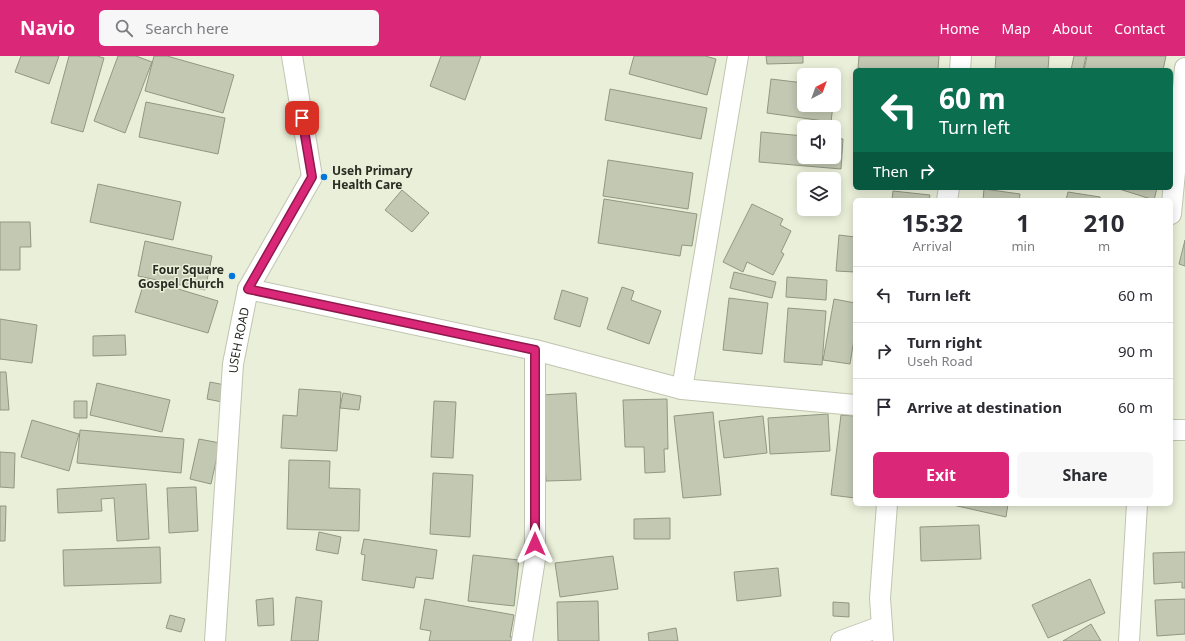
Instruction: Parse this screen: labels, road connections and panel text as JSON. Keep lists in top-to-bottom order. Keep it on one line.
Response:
{"streets":{"street":["USEH ROAD"]},"places":["Useh Primary Health Care","Four Square Gospel Church"],"north":"top right","page":{"header":"Navio","search":"Search here","nav":["Home","Map","About","Contact"],"turn":["60 m","Turn left"],"then":"Then","eta":["15:32","Arrival","1","min","210","m"],"list":[{"name":"Turn left","value":"60 m"},{"name":"Turn right","note":"Useh Road","value":"90 m"},{"name":"Arrive at destination","value":"60 m"}],"buttons":["Exit","Share"]}}
